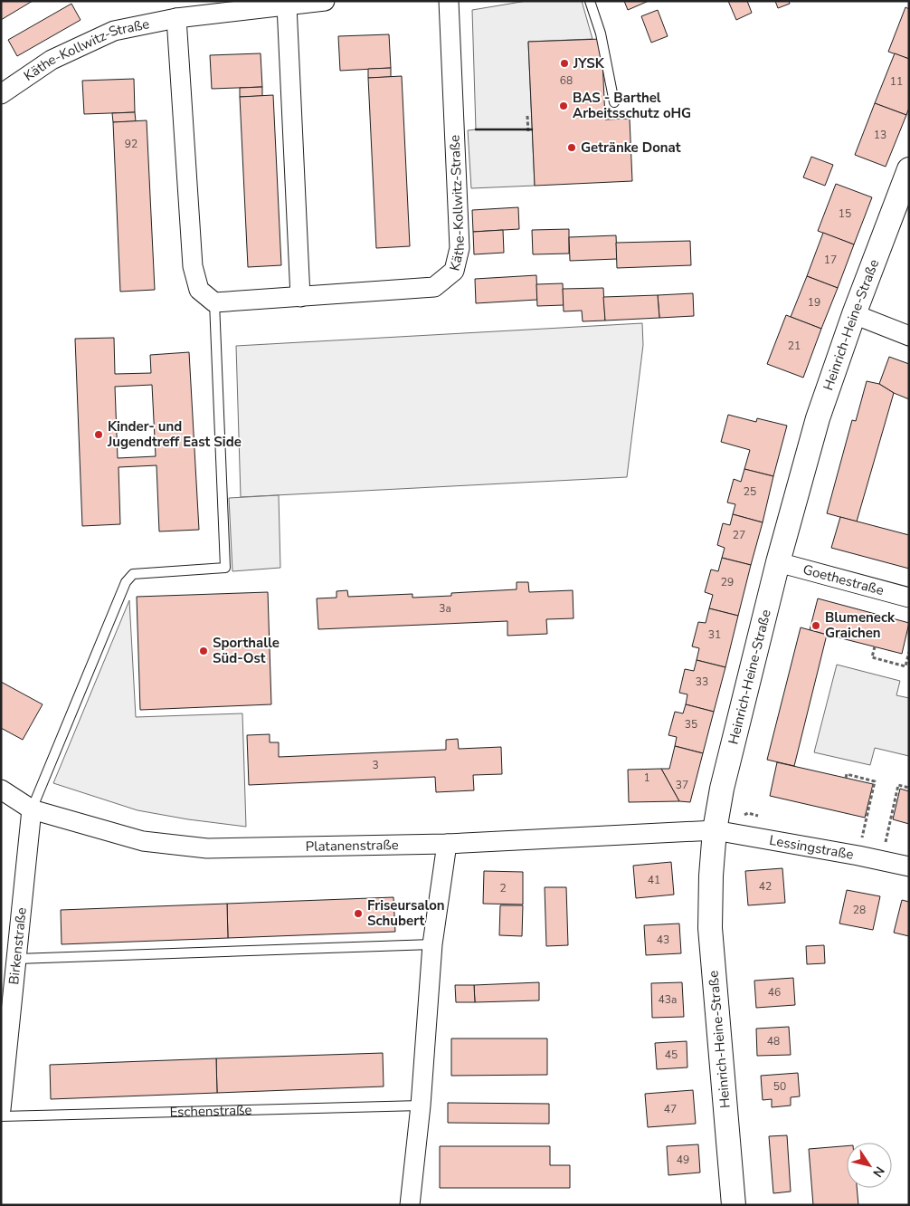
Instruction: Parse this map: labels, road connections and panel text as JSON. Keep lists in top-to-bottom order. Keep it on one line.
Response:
{"streets":{"street":["Käthe-Kollwitz-Straße","Heinrich-Heine-Straße","Goethestraße","Platanenstraße","Lessingstraße","Birkenstraße"],"lane":["Eschenstraße"]},"crossings":[["Heinrich-Heine-Straße","Goethestraße"],["Heinrich-Heine-Straße","Platanenstraße"],["Heinrich-Heine-Straße","Lessingstraße"],["Platanenstraße","Lessingstraße"],["Platanenstraße","Birkenstraße"]],"places":["JYSK","BAS - Barthel Arbeitsschutz oHG","Getränke Donat","Kinder- und Jugendtreff East Side","Blumeneck Graichen","Sporthalle Süd-Ost","Friseursalon Schubert"],"house_numbers":["68","11","13","92","15","17","19","21","25","27","29","3a","31","33","35","3","1","37","41","42","2","28","43","46","43a","48","45","50","47","49"],"north":"bottom right"}
